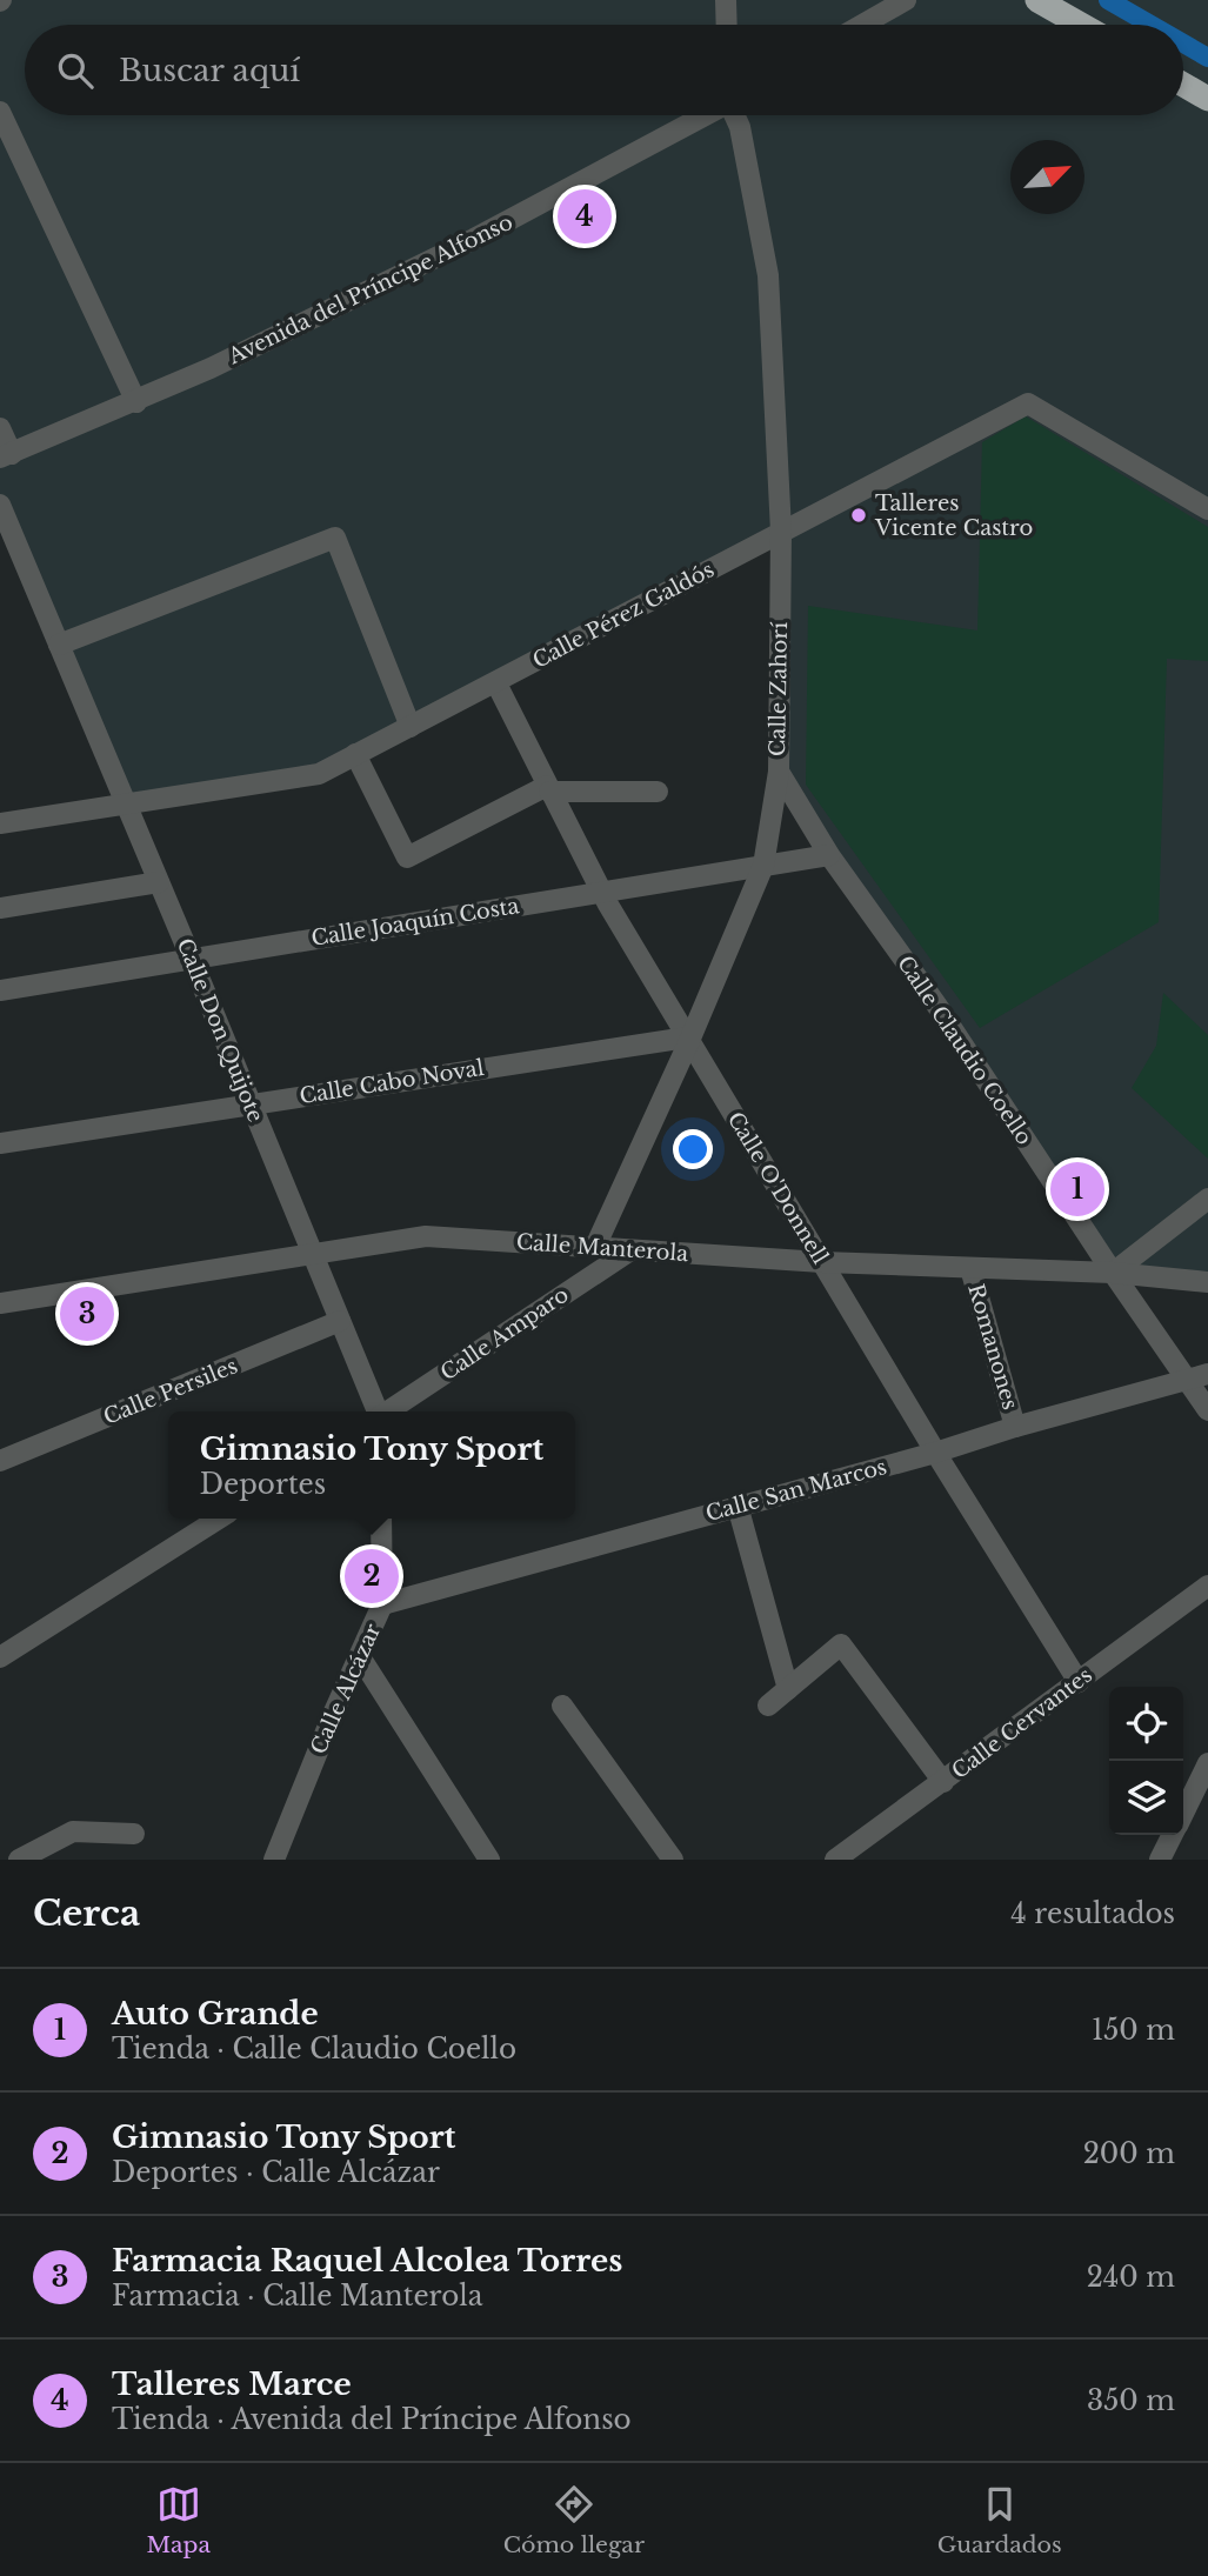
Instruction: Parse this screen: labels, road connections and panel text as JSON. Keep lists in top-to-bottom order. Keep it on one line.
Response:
{"streets":{"street":["Avenida del Príncipe Alfonso","Calle Pérez Galdós","Calle Zahorí","Calle Joaquín Costa","Calle Don Quijote","Calle Claudio Coello","Calle Cabo Noval","Calle O'Donnell","Calle Manterola","Calle Amparo","Romanones","Calle Persiles","Calle San Marcos","Calle Alcázar","Calle Cervantes"]},"crossings":[["Calle Pérez Galdós","Calle Zahorí"],["Calle Pérez Galdós","Calle Don Quijote"],["Calle Pérez Galdós","Calle O'Donnell"],["Calle Zahorí","Calle Joaquín Costa"],["Calle Zahorí","Calle Claudio Coello"],["Calle Zahorí","Calle Cabo Noval"],["Calle Zahorí","Calle O'Donnell"],["Calle Zahorí","Calle Manterola"],["Calle Joaquín Costa","Calle Don Quijote"],["Calle Joaquín Costa","Calle Claudio Coello"],["Calle Joaquín Costa","Calle O'Donnell"],["Calle Don Quijote","Calle Cabo Noval"],["Calle Don Quijote","Calle Manterola"],["Calle Don Quijote","Calle Persiles"],["Calle Claudio Coello","Calle Manterola"],["Calle Claudio Coello","Calle San Marcos"],["Calle Cabo Noval","Calle O'Donnell"],["Calle O'Donnell","Calle Manterola"],["Calle O'Donnell","Calle San Marcos"],["Calle O'Donnell","Calle Cervantes"],["Calle Manterola","Calle Amparo"],["Calle Manterola","Romanones"],["Romanones","Calle San Marcos"],["Calle San Marcos","Calle Alcázar"]],"places":["Talleres Vicente Castro"],"north":"top right","page":{"search":"Buscar aquí","pins":["4","1","3","2"],"popup":["Gimnasio Tony Sport","Deportes"],"heading":["Cerca","4 resultados"],"list":[{"mark":"1","name":"Auto Grande","note":"Tienda · Calle Claudio Coello","value":"150 m"},{"mark":"2","name":"Gimnasio Tony Sport","note":"Deportes · Calle Alcázar","value":"200 m"},{"mark":"3","name":"Farmacia Raquel Alcolea Torres","note":"Farmacia · Calle Manterola","value":"240 m"},{"mark":"4","name":"Talleres Marce","note":"Tienda · Avenida del Príncipe Alfonso","value":"350 m"}],"nav":["Mapa","Cómo llegar","Guardados"]}}
